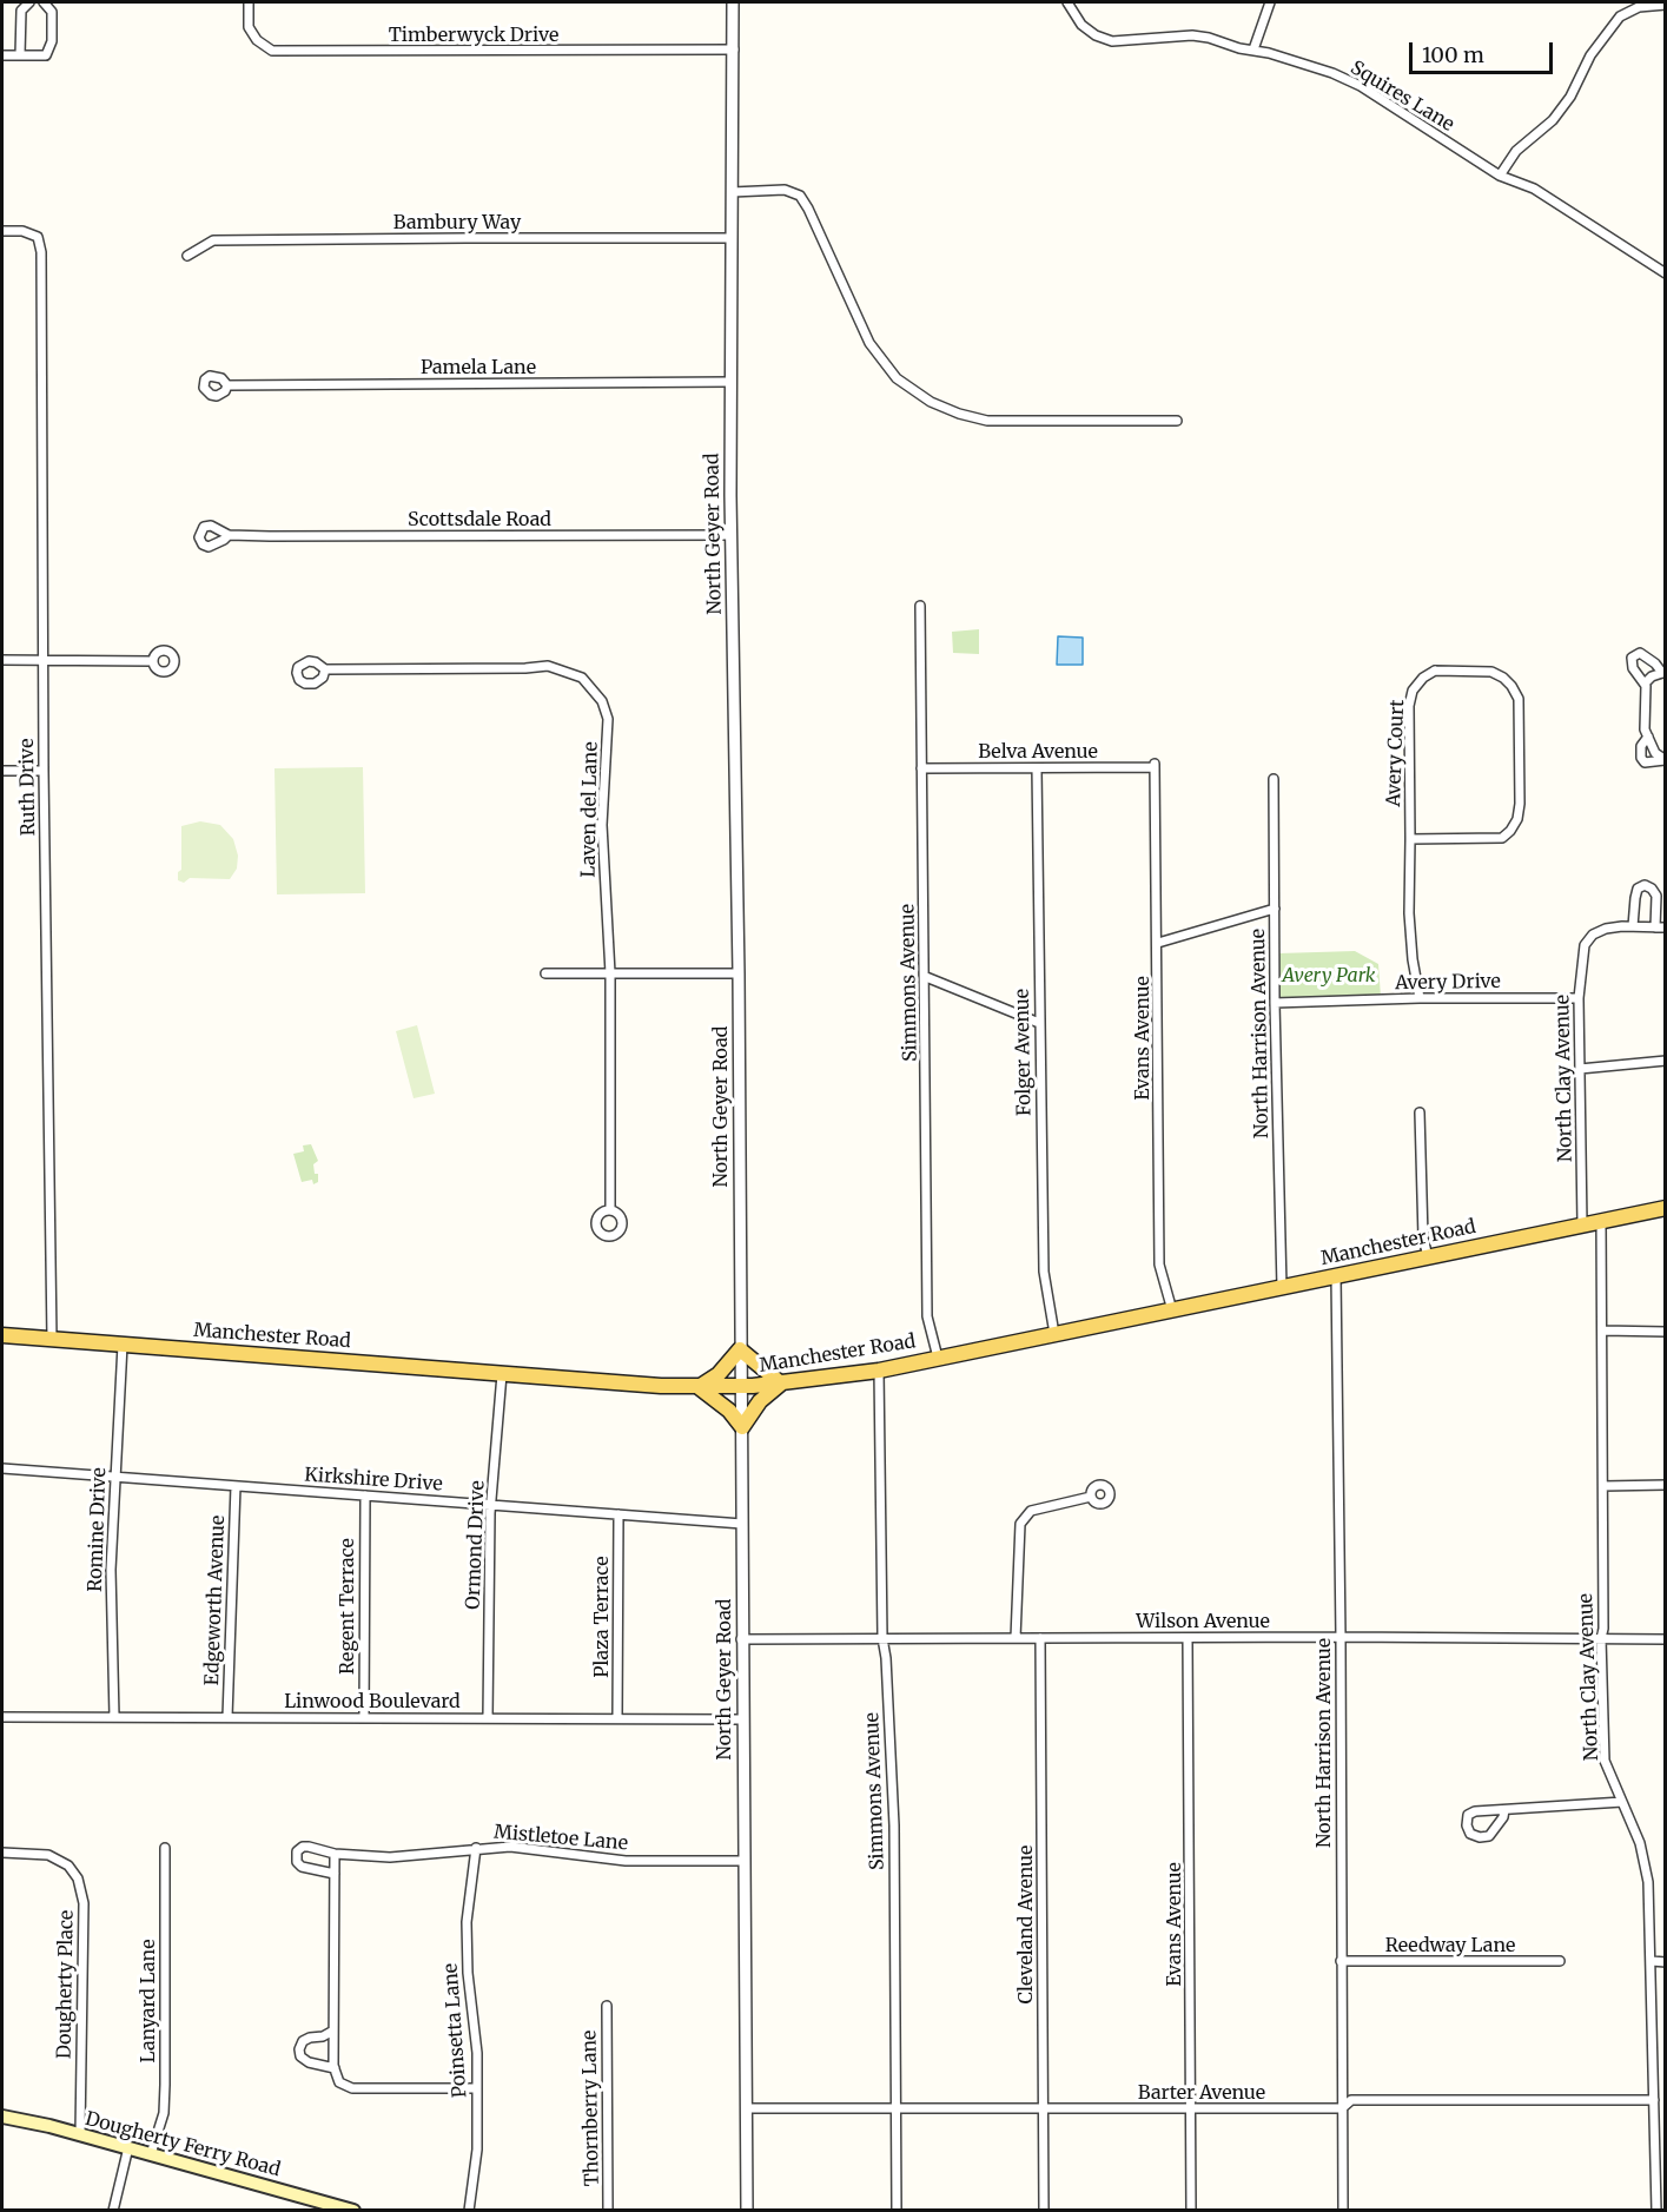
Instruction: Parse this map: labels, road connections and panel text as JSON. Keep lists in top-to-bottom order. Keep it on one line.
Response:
{"streets":{"main road":["Manchester Road","Dougherty Ferry Road"],"street":["Timberwyck Drive","Squires Lane","Bambury Way","Pamela Lane","Scottsdale Road","North Geyer Road","Belva Avenue","Avery Court","Ruth Drive","Laven del Lane","Simmons Avenue","Avery Drive","North Harrison Avenue","Evans Avenue","Folger Avenue","North Clay Avenue","Kirkshire Drive","Romine Drive","Ormond Drive","Edgeworth Avenue","Regent Terrace","Plaza Terrace","Wilson Avenue","Linwood Boulevard","Mistletoe Lane","Cleveland Avenue","Reedway Lane","Dougherty Place","Lanyard Lane","Poinsetta Lane","Barter Avenue","Thornberry Lane"]},"crossings":[["Timberwyck Drive","North Geyer Road"],["Bambury Way","North Geyer Road"],["Pamela Lane","North Geyer Road"],["Scottsdale Road","North Geyer Road"],["North Geyer Road","Manchester Road"],["North Geyer Road","Kirkshire Drive"],["North Geyer Road","Wilson Avenue"],["North Geyer Road","Linwood Boulevard"],["North Geyer Road","Mistletoe Lane"],["North Geyer Road","Barter Avenue"],["Belva Avenue","Simmons Avenue"],["Belva Avenue","Evans Avenue"],["Belva Avenue","Folger Avenue"],["Avery Court","Avery Drive"],["Ruth Drive","Manchester Road"],["Simmons Avenue","Manchester Road"],["Simmons Avenue","Wilson Avenue"],["Simmons Avenue","Barter Avenue"],["Avery Drive","North Harrison Avenue"],["Avery Drive","North Clay Avenue"],["North Harrison Avenue","Manchester Road"],["North Harrison Avenue","Wilson Avenue"],["North Harrison Avenue","Reedway Lane"],["North Harrison Avenue","Barter Avenue"],["Evans Avenue","Manchester Road"],["Evans Avenue","Wilson Avenue"],["Evans Avenue","Barter Avenue"],["Folger Avenue","Manchester Road"],["North Clay Avenue","Manchester Road"],["North Clay Avenue","Wilson Avenue"],["North Clay Avenue","Barter Avenue"],["Manchester Road","Romine Drive"],["Manchester Road","Ormond Drive"],["Kirkshire Drive","Romine Drive"],["Kirkshire Drive","Ormond Drive"],["Kirkshire Drive","Edgeworth Avenue"],["Kirkshire Drive","Regent Terrace"],["Kirkshire Drive","Plaza Terrace"],["Romine Drive","Linwood Boulevard"],["Ormond Drive","Linwood Boulevard"],["Edgeworth Avenue","Linwood Boulevard"],["Regent Terrace","Linwood Boulevard"],["Plaza Terrace","Linwood Boulevard"],["Wilson Avenue","Cleveland Avenue"],["Mistletoe Lane","Poinsetta Lane"],["Cleveland Avenue","Barter Avenue"],["Dougherty Place","Dougherty Ferry Road"],["Lanyard Lane","Dougherty Ferry Road"]],"parks":["Avery Park"],"scale_bar":"100 m"}
